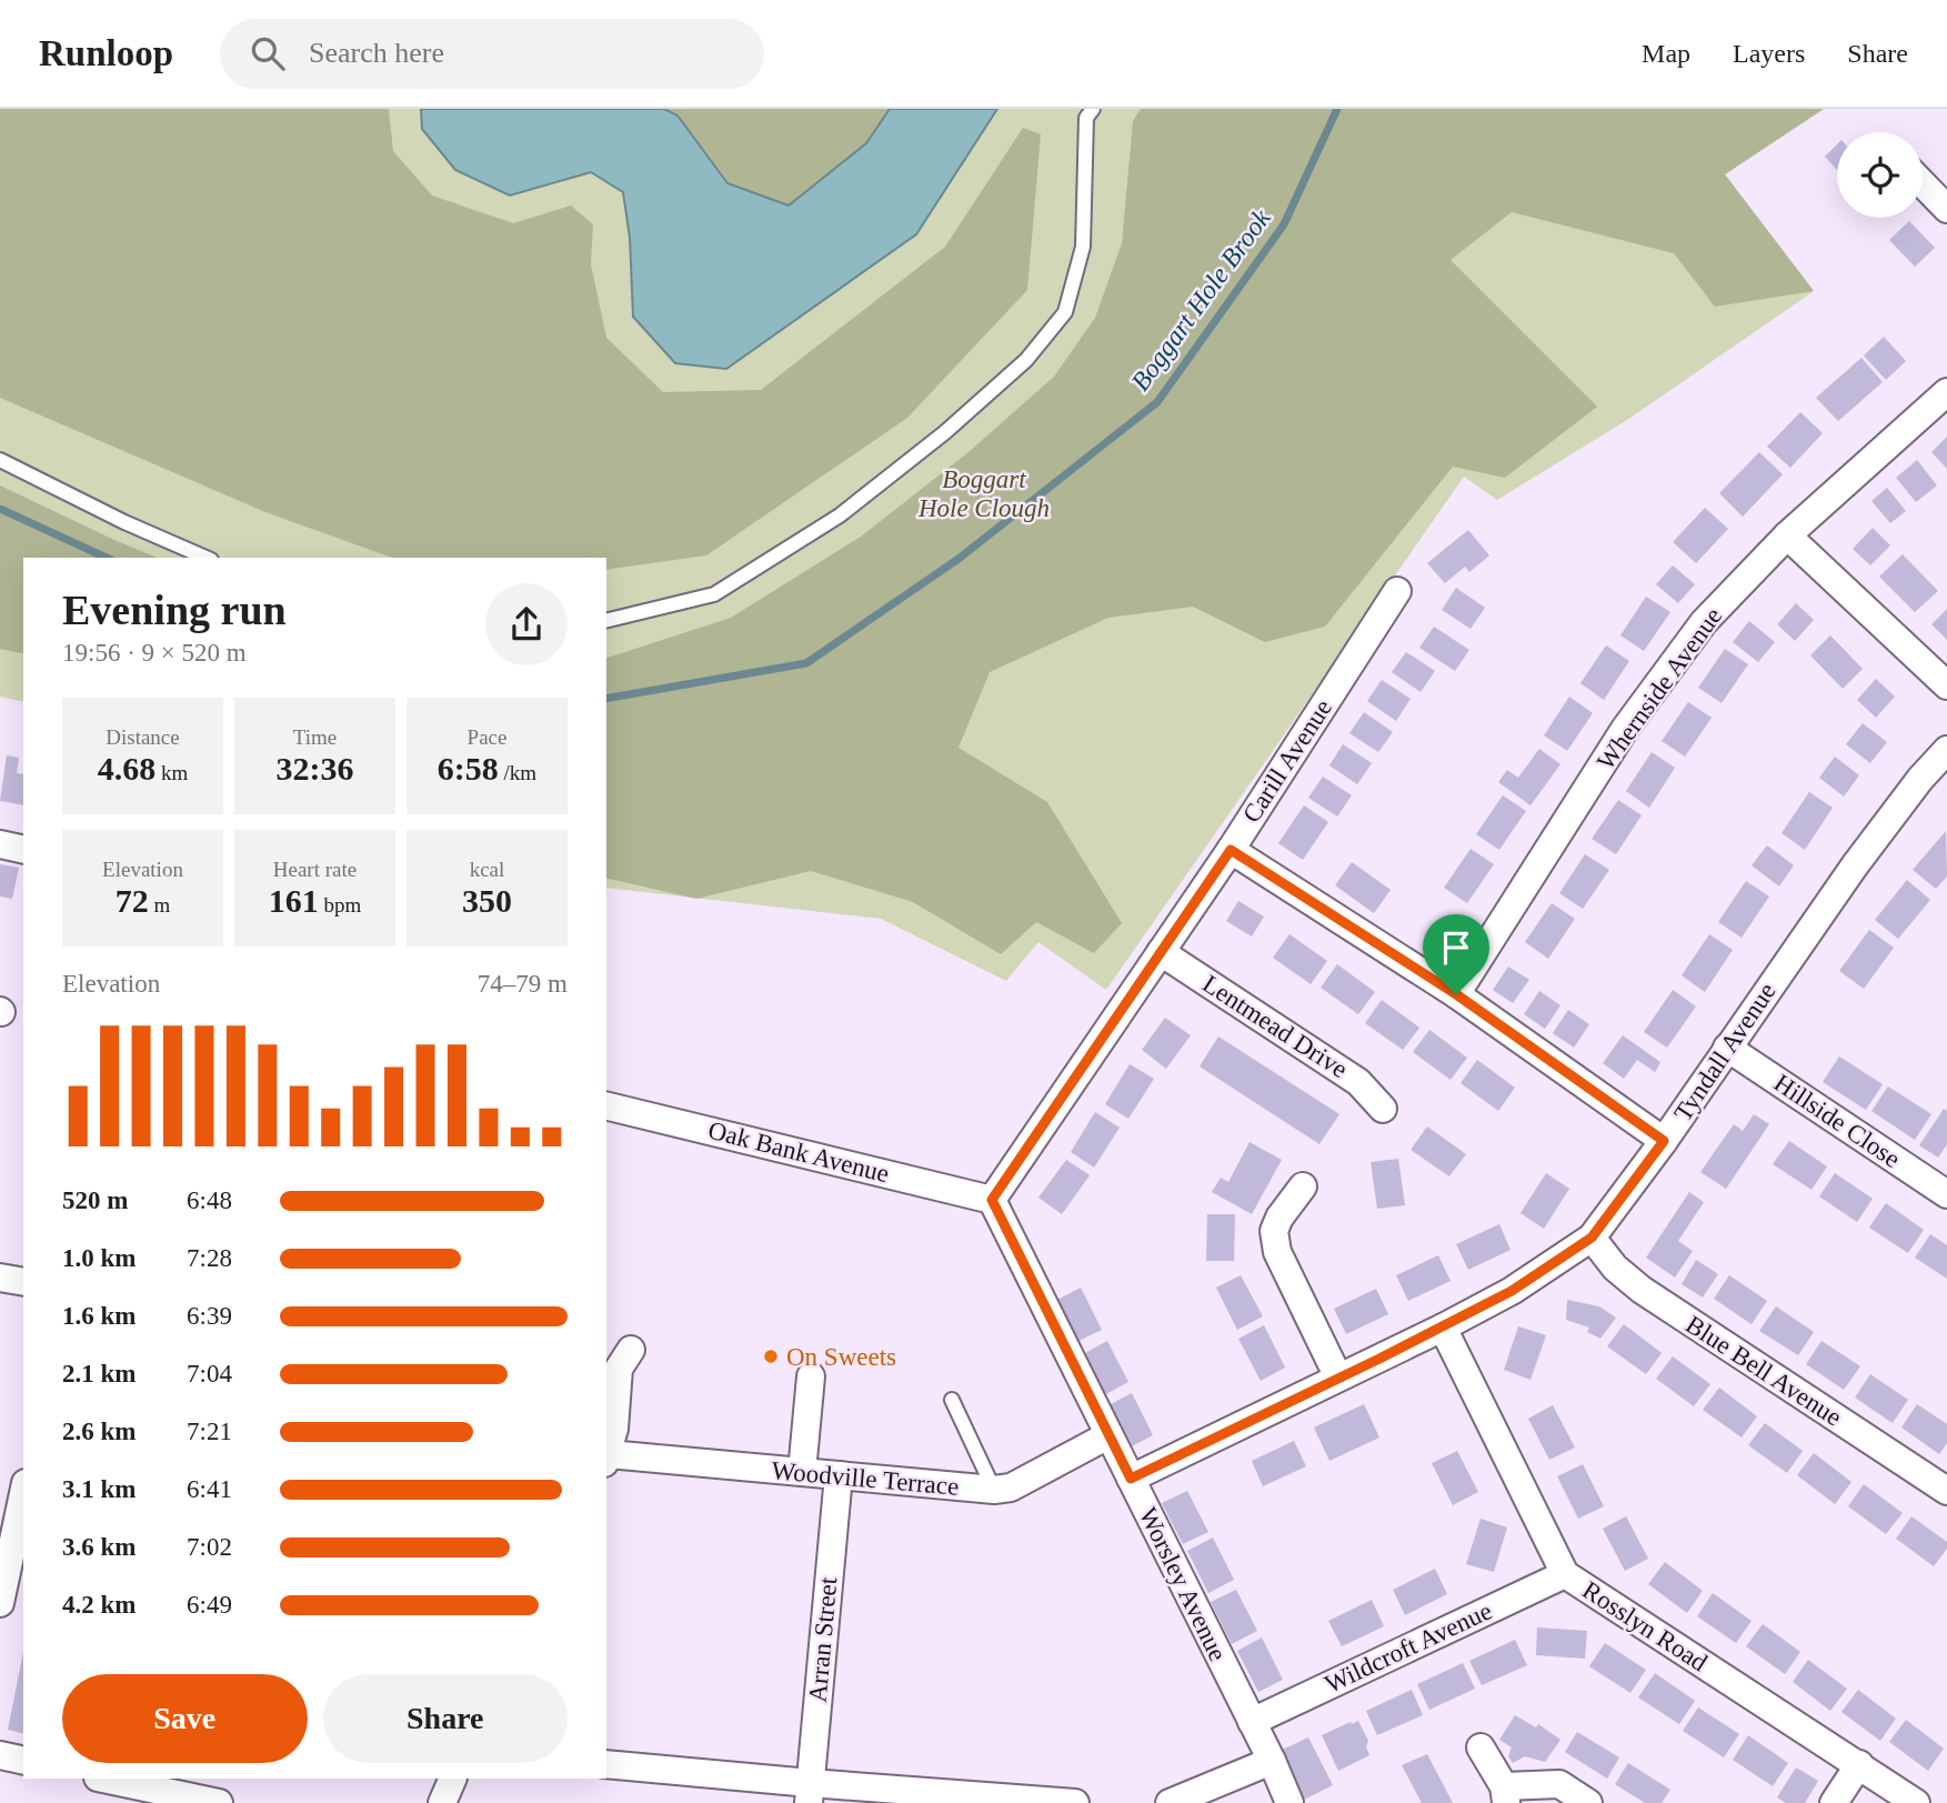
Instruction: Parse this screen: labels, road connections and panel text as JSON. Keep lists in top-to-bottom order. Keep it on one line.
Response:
{"streets":{"street":["Whernside Avenue","Carill Avenue","Lentmead Drive","Tyndall Avenue","Hillside Close","Oak Bank Avenue","Blue Bell Avenue","Woodville Terrace","Worsley Avenue","Rosslyn Road","Arran Street","Wildcroft Avenue"]},"crossings":[["Carill Avenue","Lentmead Drive"],["Carill Avenue","Oak Bank Avenue"],["Carill Avenue","Worsley Avenue"],["Tyndall Avenue","Hillside Close"],["Tyndall Avenue","Blue Bell Avenue"],["Tyndall Avenue","Worsley Avenue"],["Tyndall Avenue","Rosslyn Road"],["Oak Bank Avenue","Worsley Avenue"],["Woodville Terrace","Worsley Avenue"],["Woodville Terrace","Arran Street"],["Worsley Avenue","Wildcroft Avenue"],["Rosslyn Road","Wildcroft Avenue"]],"water":["Boggart Hole Brook"],"parks":["Boggart Hole Clough"],"places":["On Sweets"],"page":{"header":"Runloop","search":"Search here","nav":["Map","Layers","Share"],"heading":["Evening run","19:56 · 9 × 520 m"],"stats":[["Distance","4.68 km"],["Time","32:36"],["Pace","6:58 /km"],["Elevation","72 m"],["Heart rate","161 bpm"],["kcal","350"]],"chart":["Elevation","74–79 m"],"list":[{"name":"520 m","note":"6:48"},{"name":"1.0 km","note":"7:28"},{"name":"1.6 km","note":"6:39"},{"name":"2.1 km","note":"7:04"},{"name":"2.6 km","note":"7:21"},{"name":"3.1 km","note":"6:41"},{"name":"3.6 km","note":"7:02"},{"name":"4.2 km","note":"6:49"}],"buttons":["Save","Share"]}}
